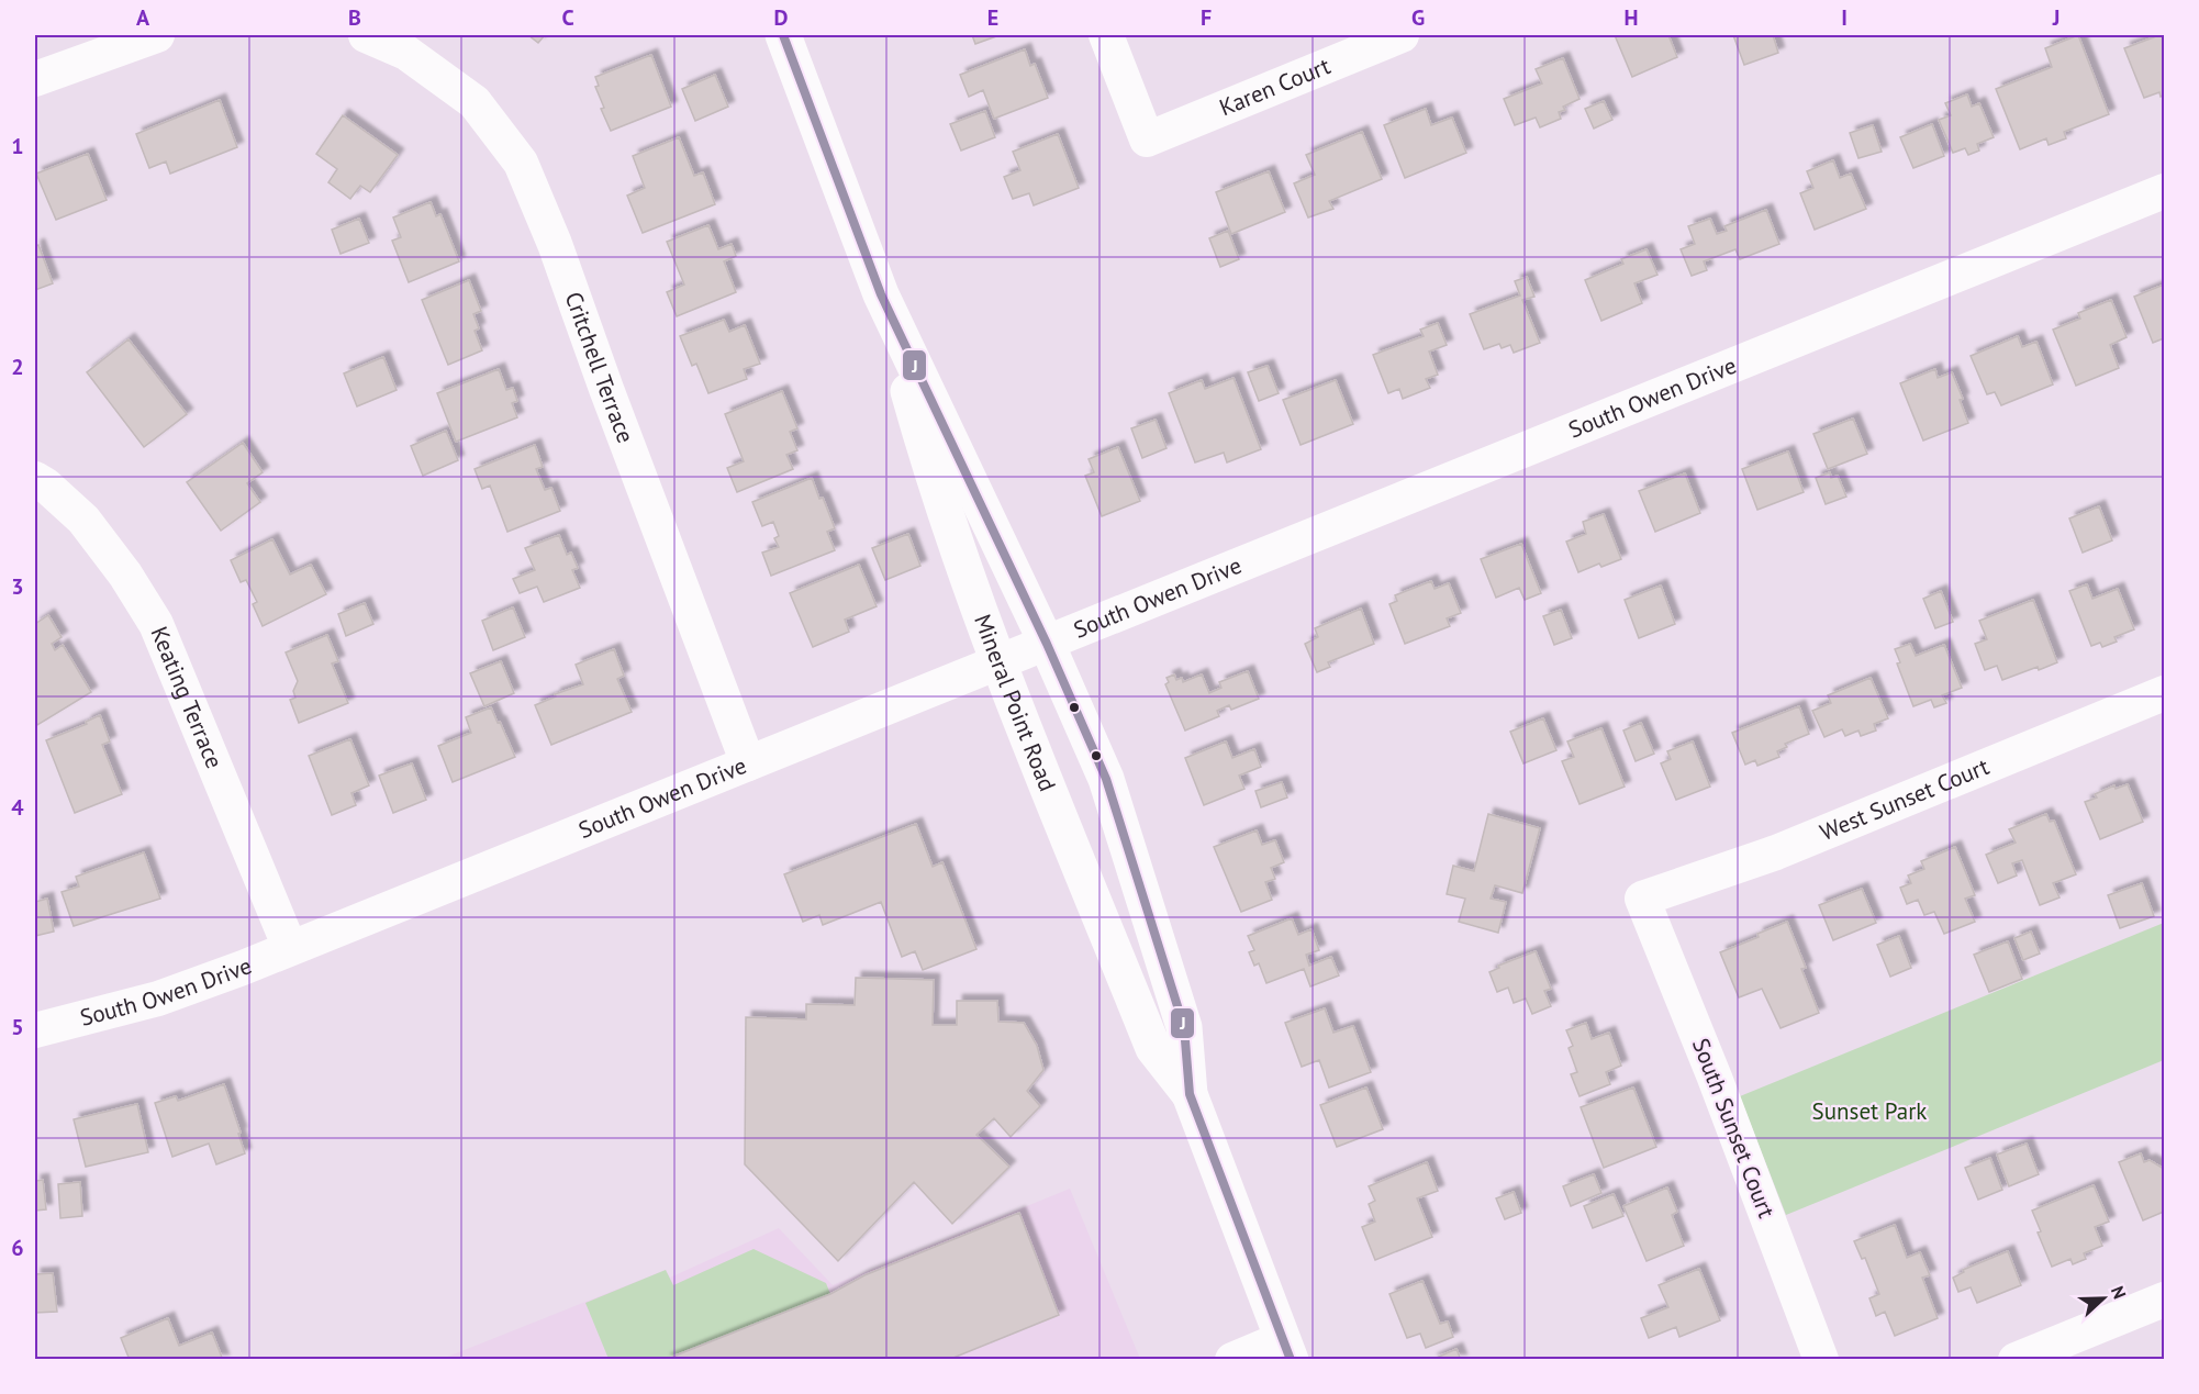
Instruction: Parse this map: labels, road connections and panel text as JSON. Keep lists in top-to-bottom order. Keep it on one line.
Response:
{"streets":{"main road":["Mineral Point Road"],"street":["Karen Court","Critchell Terrace","South Owen Drive","Keating Terrace","West Sunset Court","South Sunset Court"]},"crossings":[["Critchell Terrace","South Owen Drive"],["South Owen Drive","Keating Terrace"],["South Owen Drive","Mineral Point Road"],["West Sunset Court","South Sunset Court"]],"parks":["Sunset Park"],"lines":["transit line J"],"north":"right","grid":{"columns":["A","B","C","D","E","F","G","H","I","J"],"rows":["1","2","3","4","5","6"]}}
